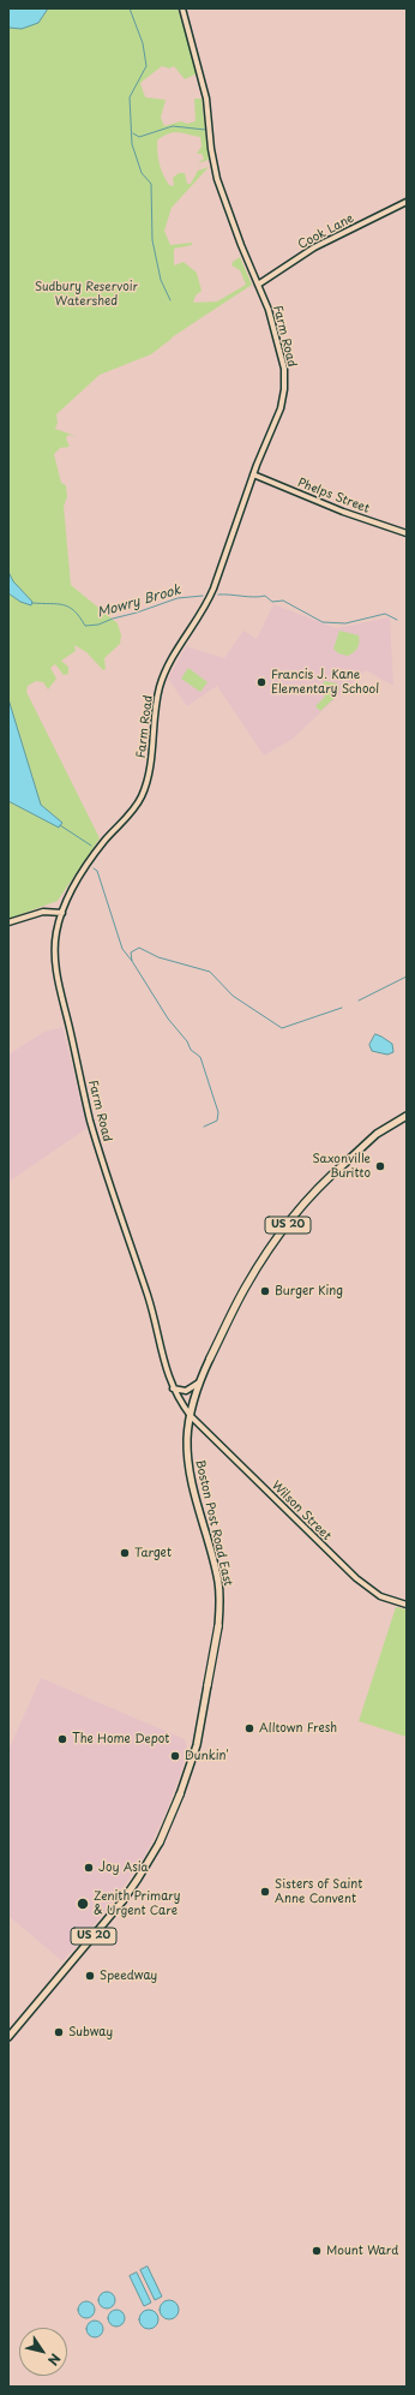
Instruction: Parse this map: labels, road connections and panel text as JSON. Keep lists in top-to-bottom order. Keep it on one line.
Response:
{"streets":{"highway":["US 20","Boston Post Road East"],"street":["Cook Lane","Farm Road","Phelps Street","Wilson Street"]},"crossings":[["Cook Lane","Farm Road"],["Farm Road","Phelps Street"],["Farm Road","Wilson Street"],["Farm Road","Boston Post Road East"],["Wilson Street","Boston Post Road East"]],"water":["Mowry Brook"],"parks":["Sudbury Reservoir Watershed"],"places":["Francis J. Kane Elementary School","Saxonville Buritto","Burger King","Target","Alltown Fresh","The Home Depot","Dunkin'","Joy Asia","Sisters of Saint Anne Convent","Zenith Primary & Urgent Care","Speedway","Subway","Mount Ward"],"north":"bottom right"}
